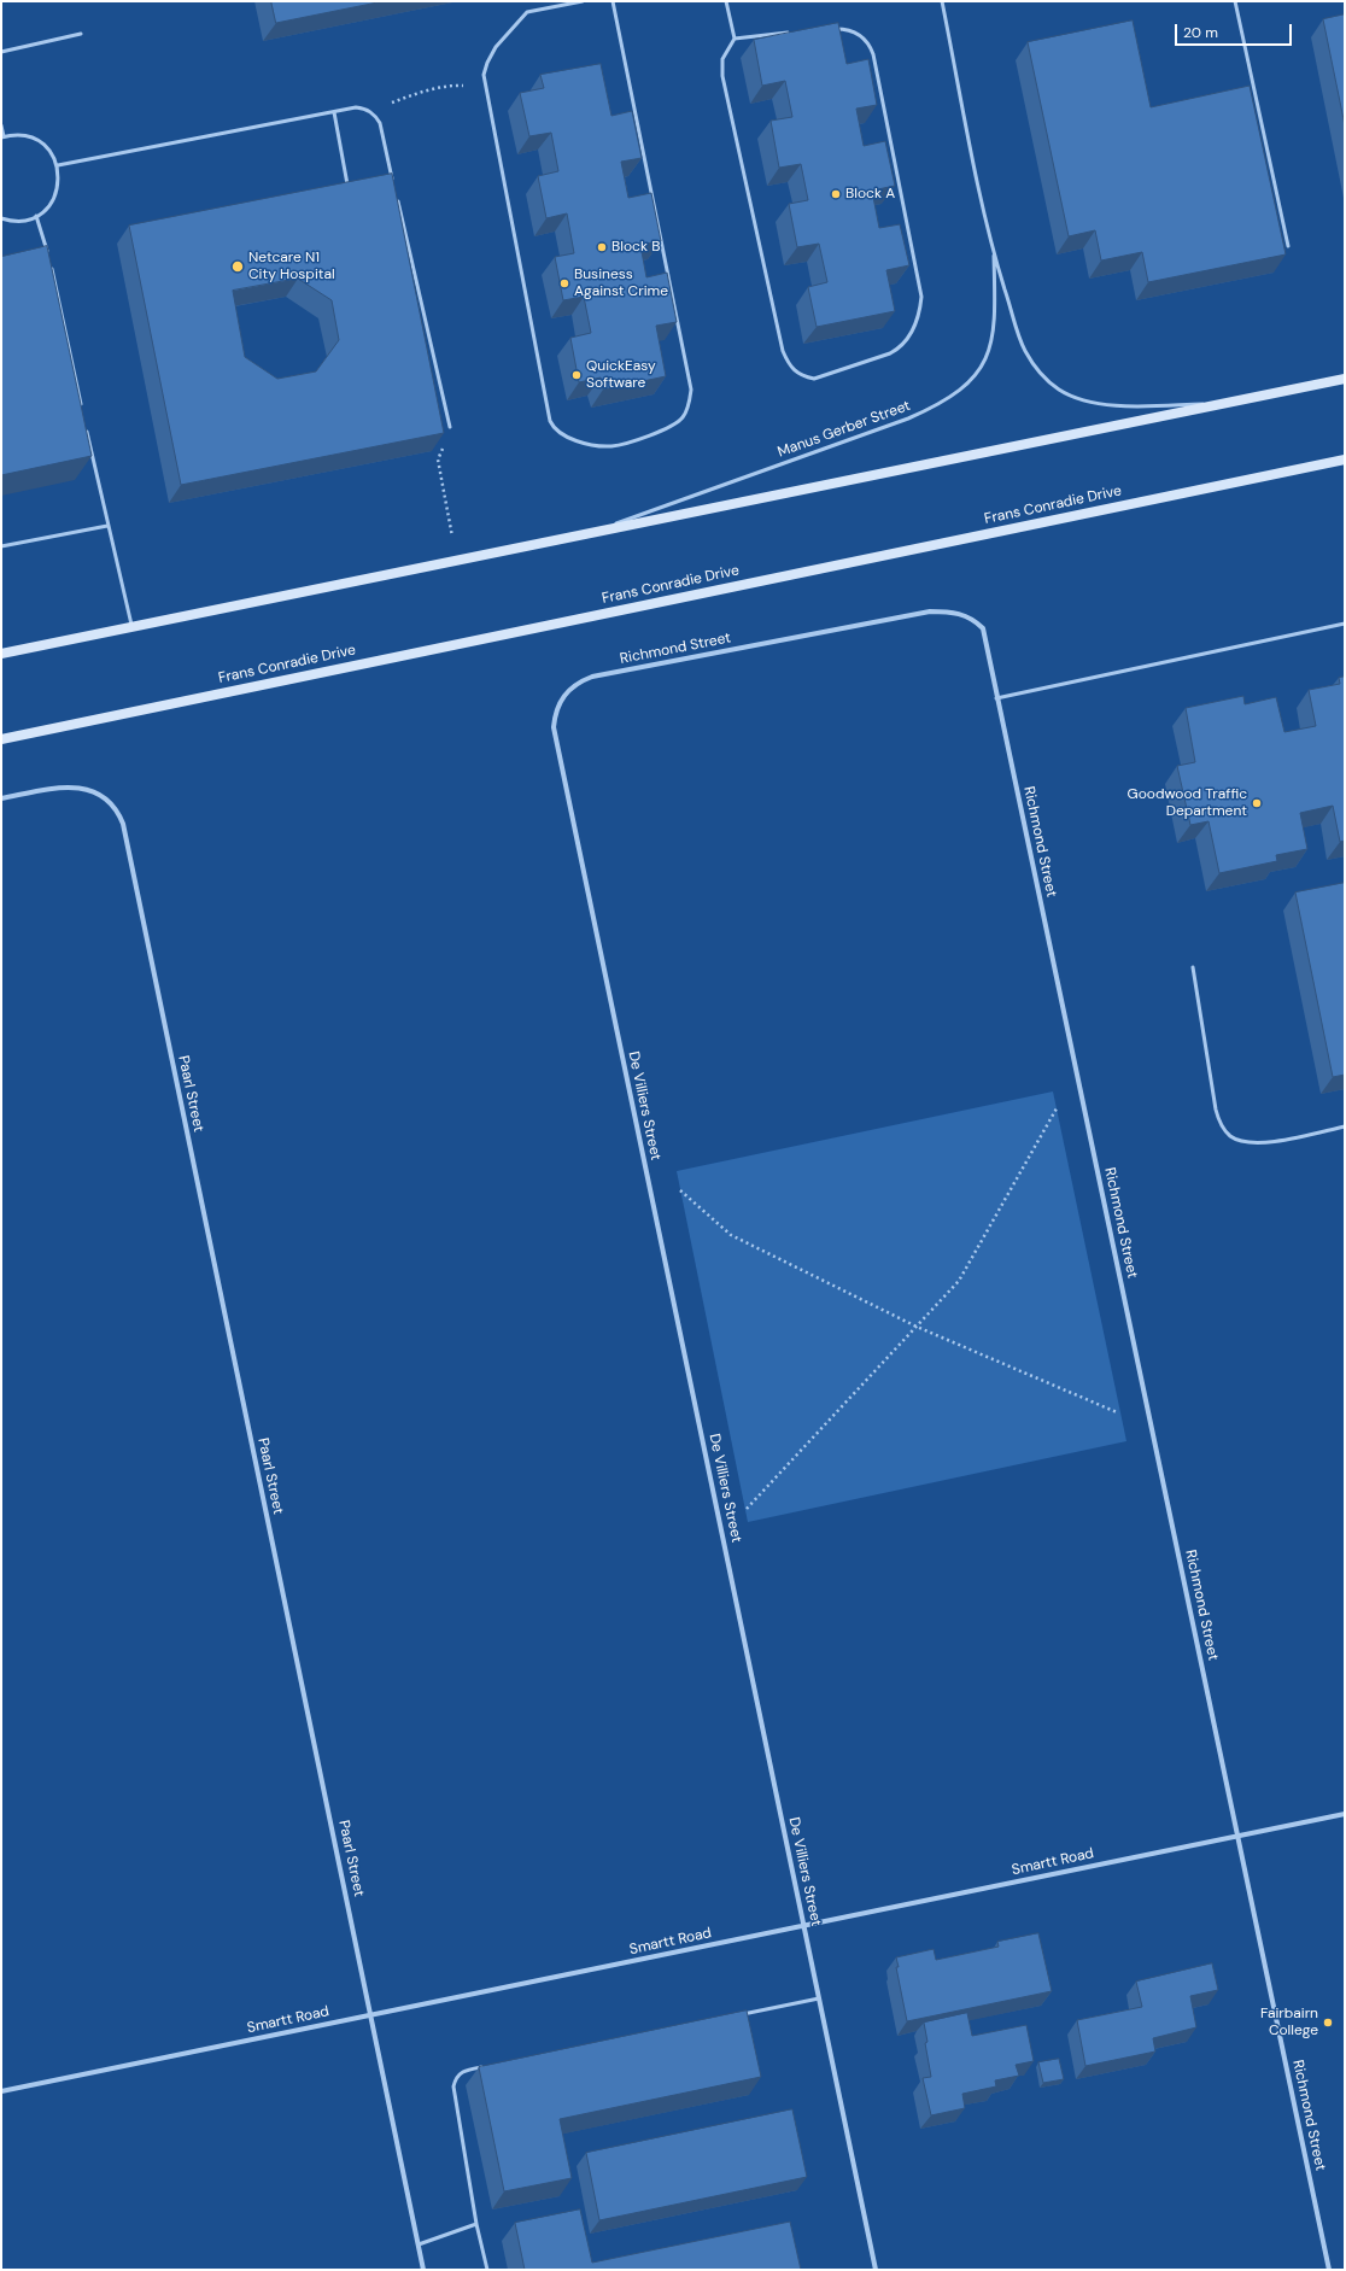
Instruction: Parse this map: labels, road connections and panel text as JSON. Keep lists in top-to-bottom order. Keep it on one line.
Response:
{"streets":{"main road":["Frans Conradie Drive"],"street":["Richmond Street","Paarl Street","De Villiers Street","Smartt Road"],"lane":["Manus Gerber Street"]},"crossings":[["Richmond Street","De Villiers Street"],["Richmond Street","Smartt Road"],["Paarl Street","Smartt Road"],["De Villiers Street","Smartt Road"]],"places":["Block A","Block B","Netcare N1 City Hospital","Business Against Crime","QuickEasy Software","Goodwood Traffic Department","Fairbairn College"],"scale_bar":"20 m"}
